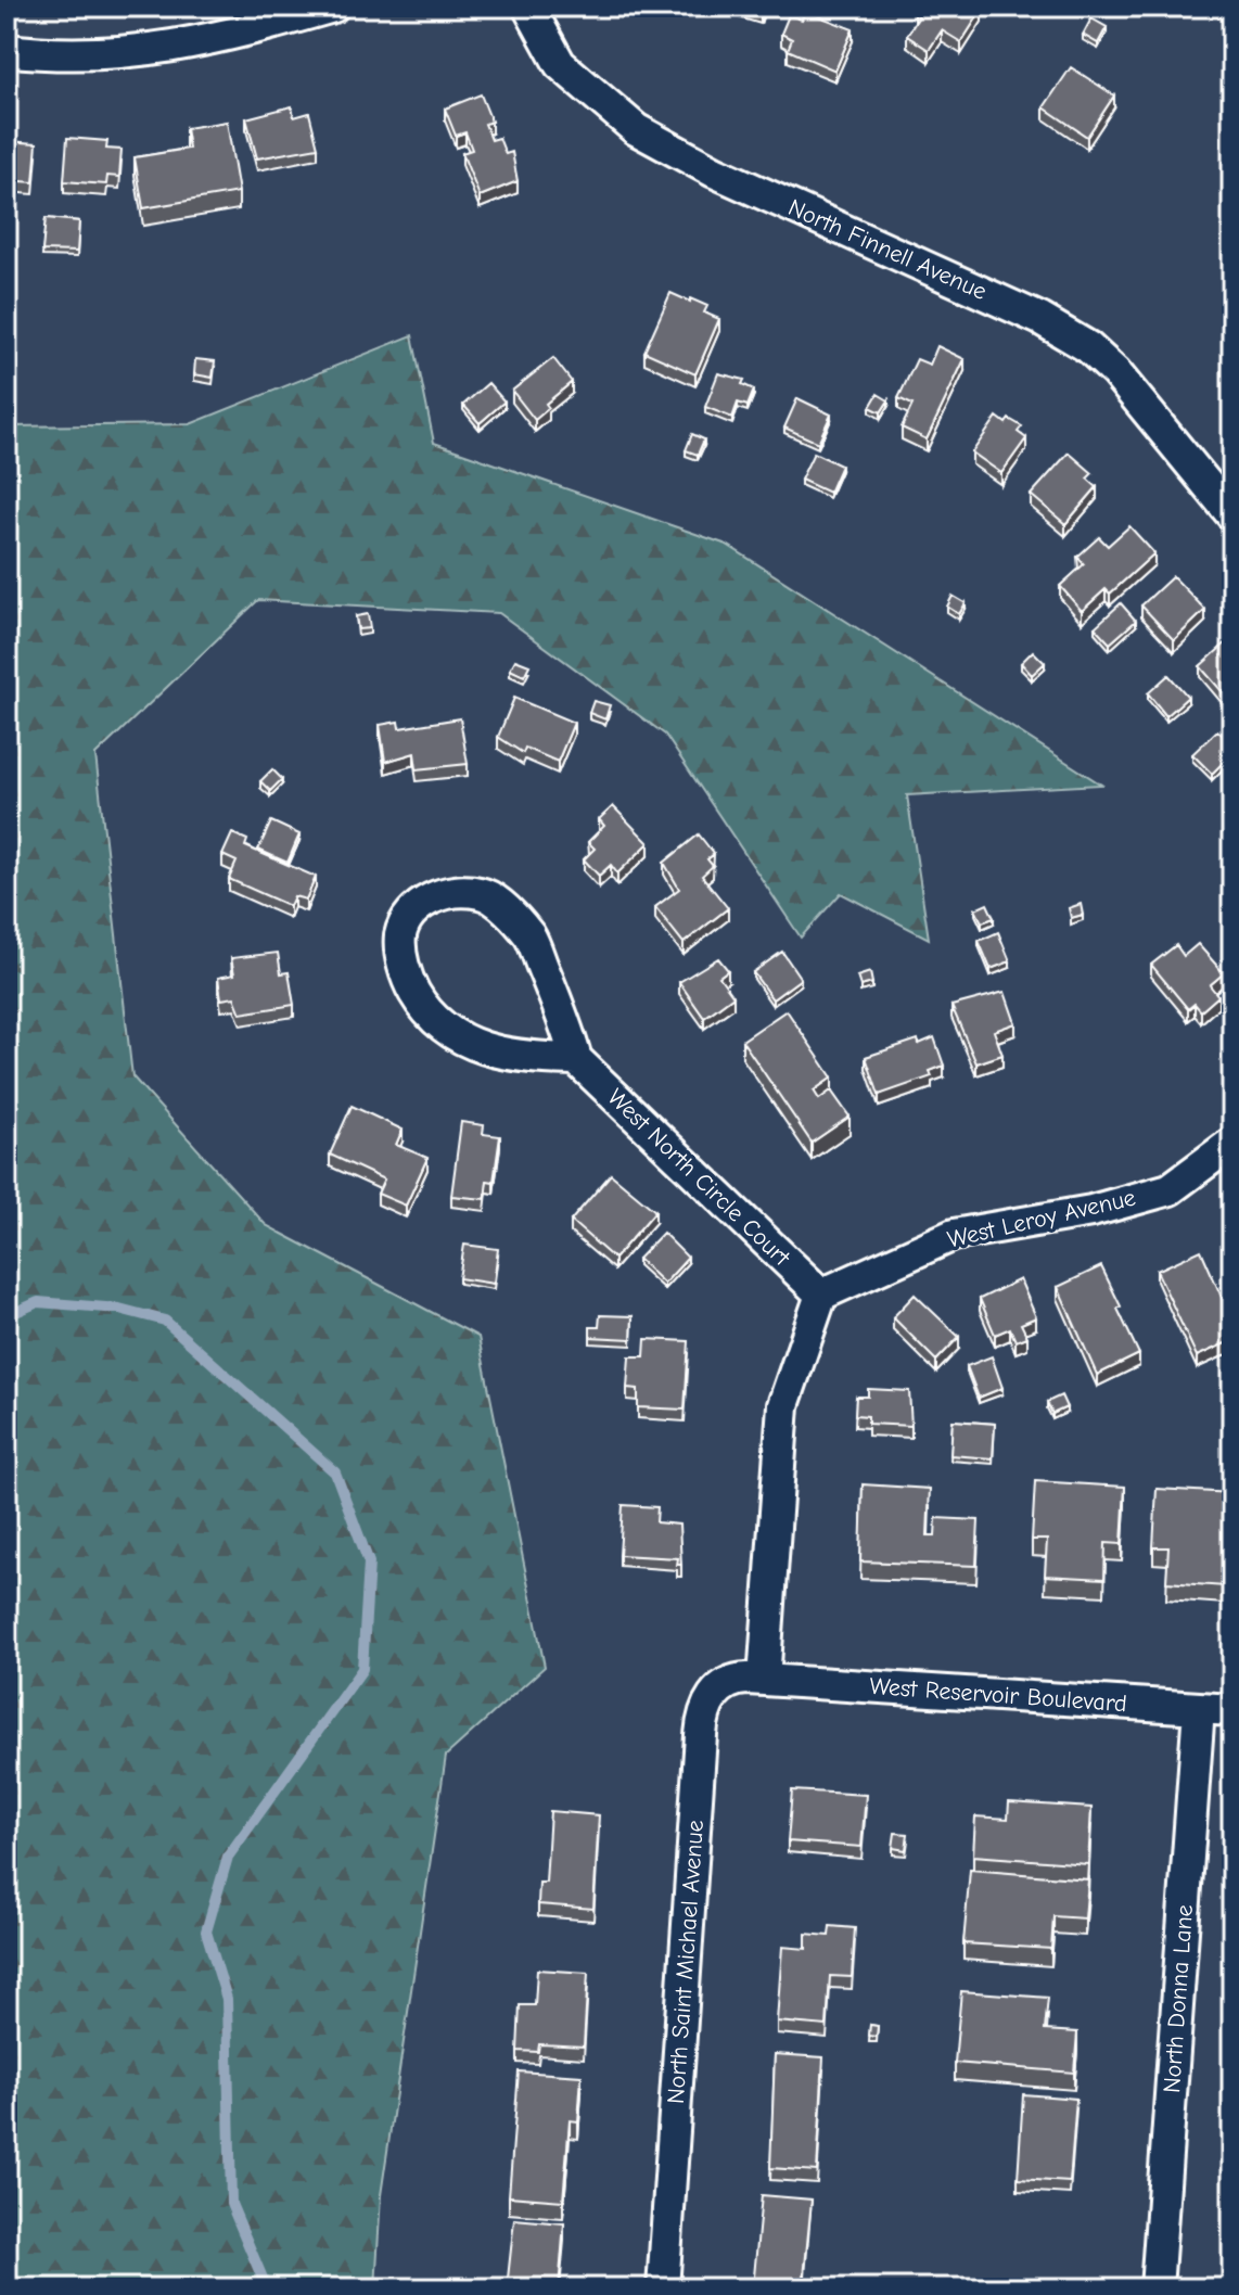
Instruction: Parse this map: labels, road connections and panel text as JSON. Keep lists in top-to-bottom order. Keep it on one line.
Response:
{"streets":{"street":["North Finnell Avenue","West North Circle Court","West Leroy Avenue","West Reservoir Boulevard","North Saint Michael Avenue","North Donna Lane"]},"crossings":[["West North Circle Court","West Leroy Avenue"],["West Reservoir Boulevard","North Saint Michael Avenue"],["West Reservoir Boulevard","North Donna Lane"]]}
